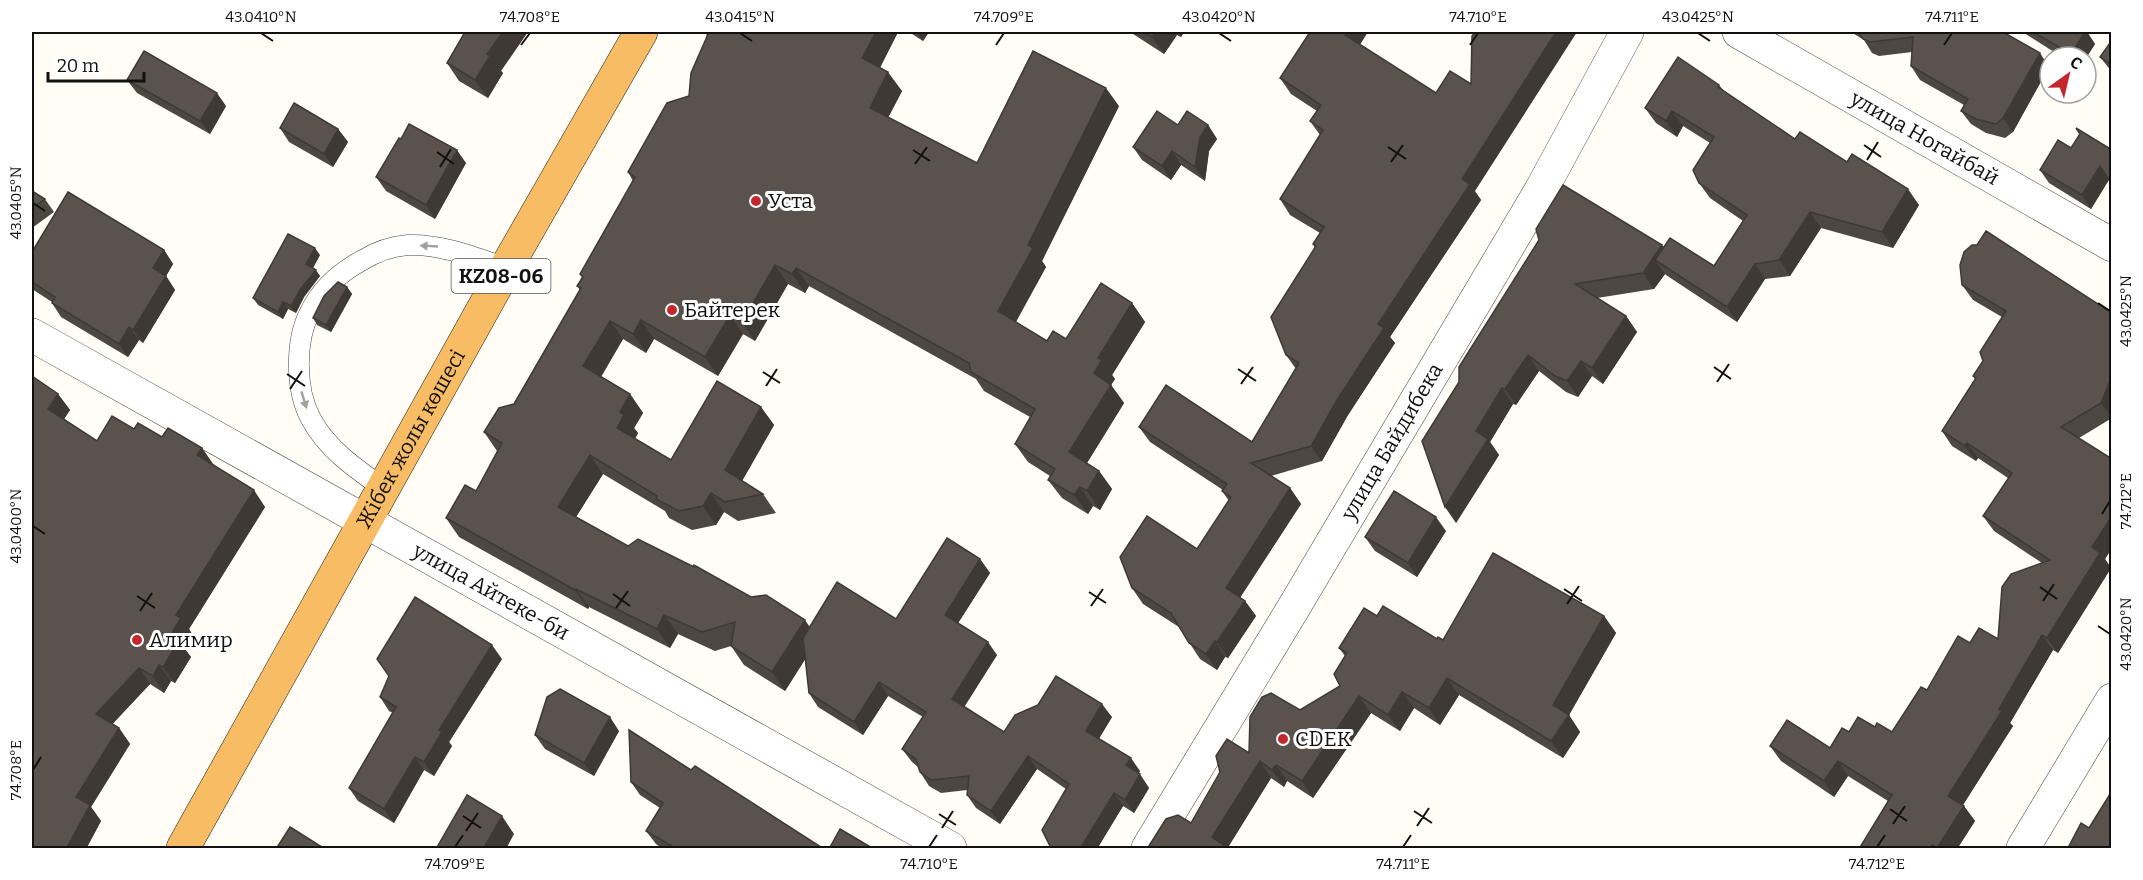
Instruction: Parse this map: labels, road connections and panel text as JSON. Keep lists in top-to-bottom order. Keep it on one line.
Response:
{"streets":{"highway":["KZ08-06","Жібек жолы көшесі"],"street":["улица Ногайбай","улица Байдибека","улица Айтеке-би"]},"crossings":[["Жібек жолы көшесі","улица Айтеке-би"]],"places":["Уста","Байтерек","Алимир","CDEK"],"scale_bar":"20 m","north":"top right","coordinates":["43.0410°N","74.708°E","43.0415°N","74.709°E","43.0420°N","74.710°E","43.0425°N","74.711°E","43.0405°N","74.712°E","43.0400°N"]}
